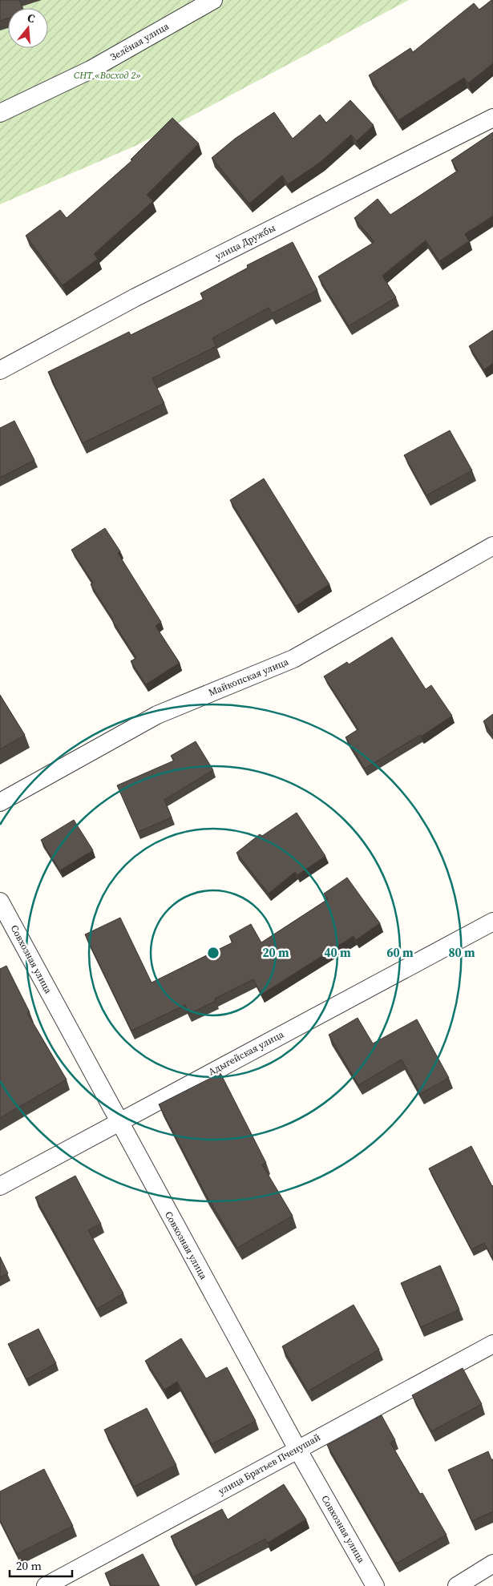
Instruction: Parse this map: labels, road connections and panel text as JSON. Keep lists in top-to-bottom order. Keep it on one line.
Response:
{"streets":{"street":["Зелёная улица","улица Дружбы","Майкопская улица","Совхозная улица","Адыгейская улица","улица Братьев Пченушай"]},"crossings":[["Совхозная улица","Адыгейская улица"],["Совхозная улица","улица Братьев Пченушай"]],"parks":["СНТ «Восход 2»"],"scale_bar":"20 m","north":"top","rings":["20 m","40 m","60 m","80 m"]}
